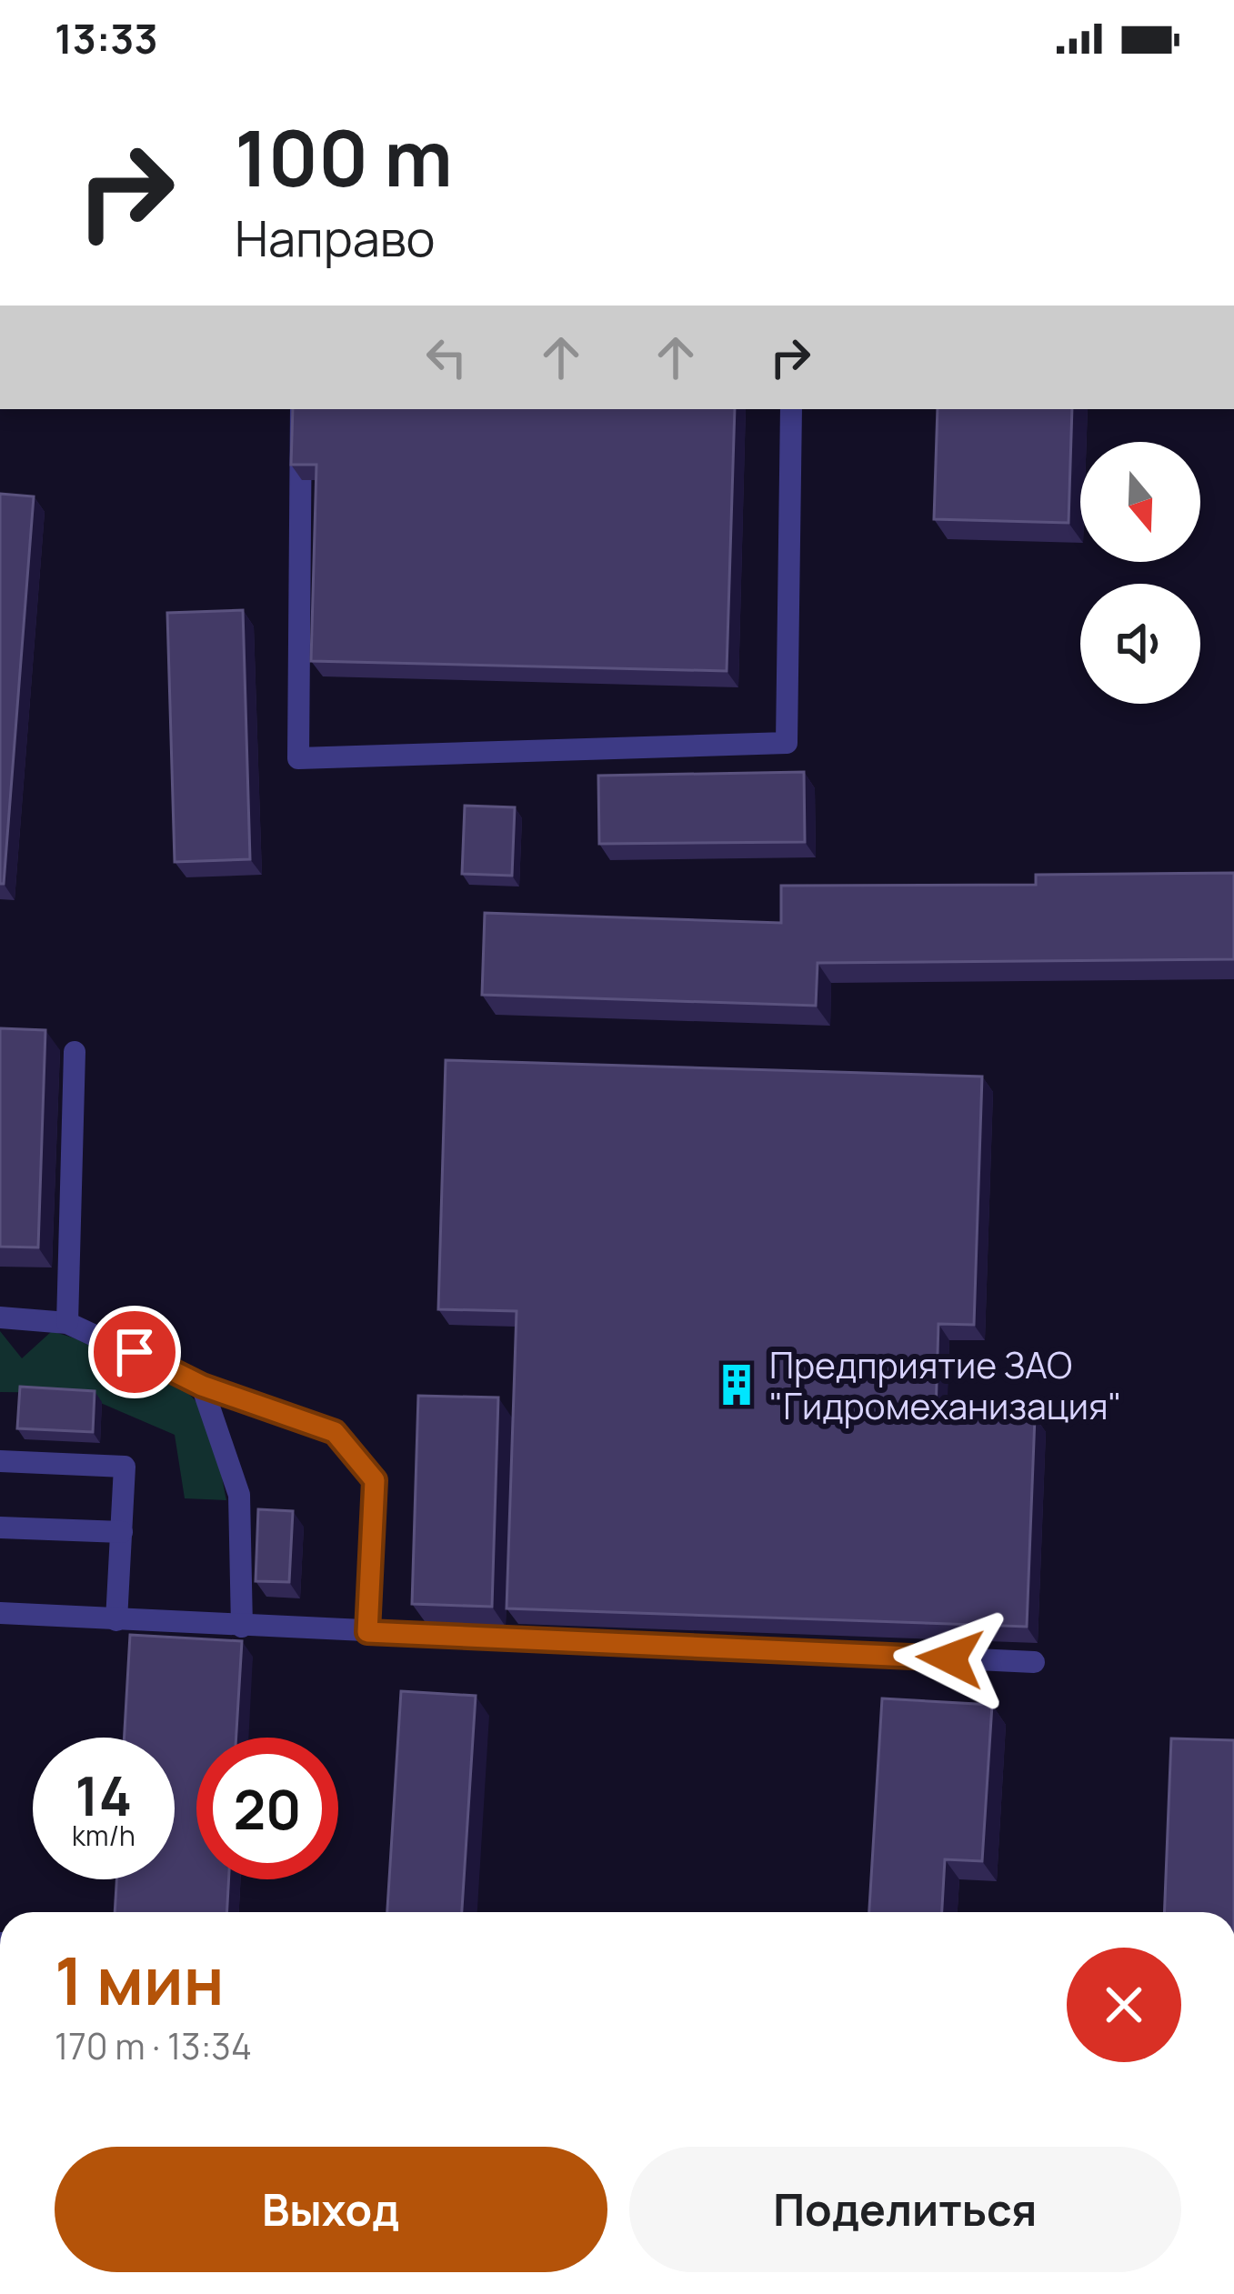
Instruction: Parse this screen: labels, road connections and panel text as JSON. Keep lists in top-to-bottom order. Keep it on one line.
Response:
{"places":{"building":["Предприятие ЗАО \"Гидромеханизация\""]},"north":"bottom","page":{"status":"13:33","turn":["100 m","Направо"],"speed":"14 km/h","limit":"20","heading":["1 мин","170 m · 13:34"],"buttons":["Выход","Поделиться"]}}
